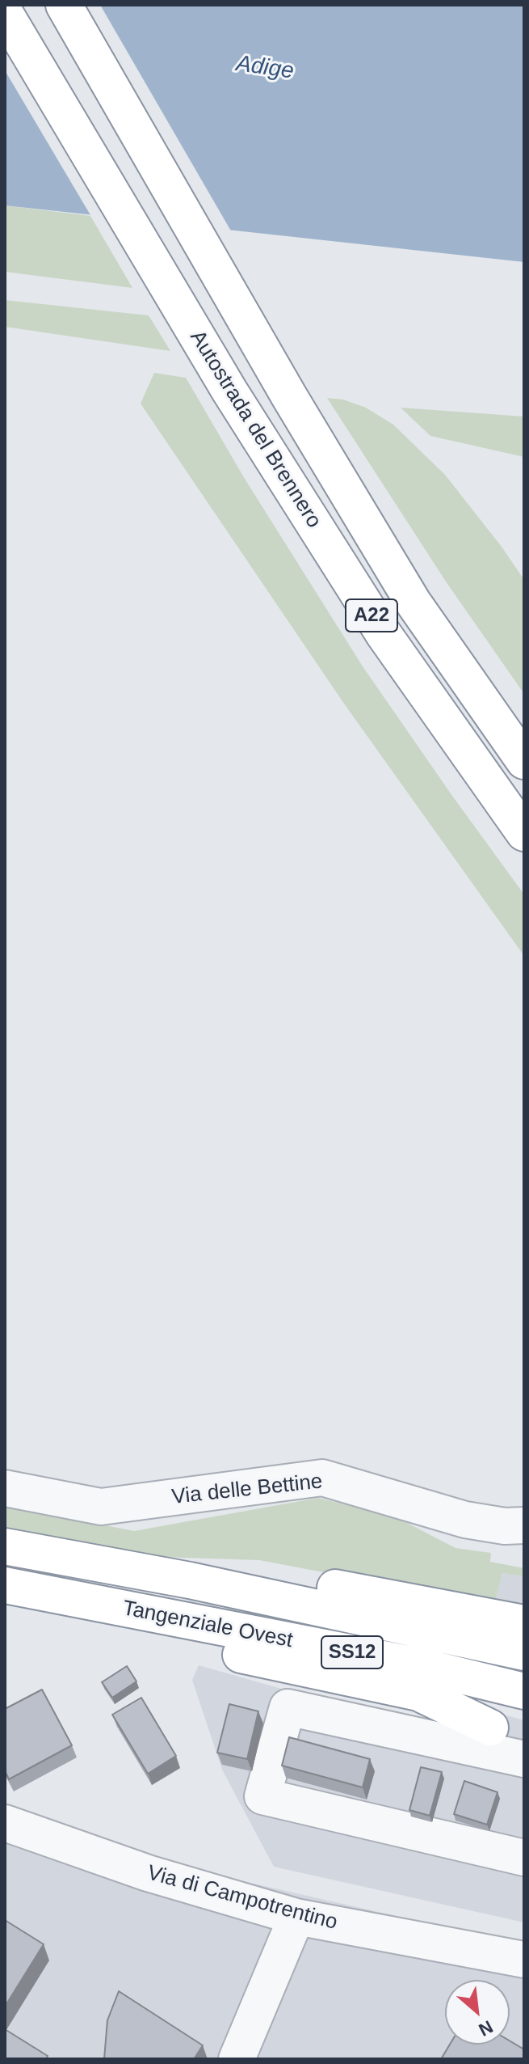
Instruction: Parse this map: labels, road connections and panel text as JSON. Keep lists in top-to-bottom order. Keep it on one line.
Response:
{"streets":{"highway":["Autostrada del Brennero","A22","Tangenziale Ovest","SS12"],"street":["Via delle Bettine","Via di Campotrentino"]},"water":["Adige"],"north":"bottom right"}
